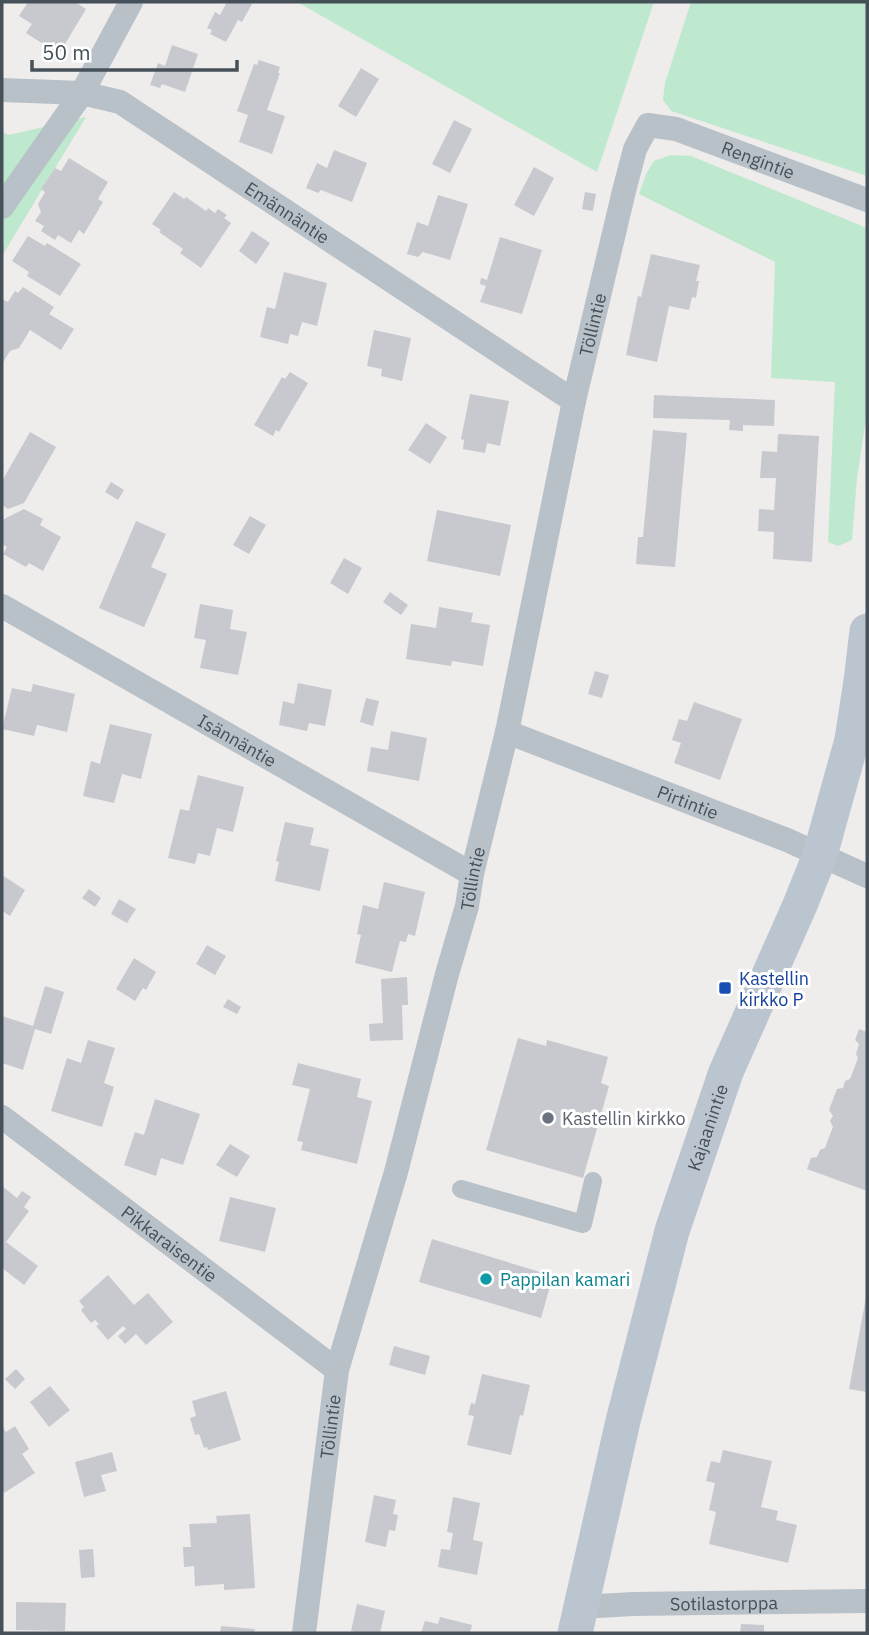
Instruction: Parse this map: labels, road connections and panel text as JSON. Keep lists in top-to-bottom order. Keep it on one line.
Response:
{"streets":{"main road":["Kajaanintie"],"street":["Rengintie","Emännäntie","Töllintie","Isännäntie","Pirtintie","Pikkaraisentie","Sotilastorppa"]},"crossings":[["Rengintie","Töllintie"],["Emännäntie","Töllintie"],["Töllintie","Isännäntie"],["Töllintie","Pirtintie"],["Töllintie","Pikkaraisentie"],["Pirtintie","Kajaanintie"],["Kajaanintie","Sotilastorppa"]],"places":{"transit":["Kastellin kirkko P"],"other":["Kastellin kirkko","Pappilan kamari"]},"scale_bar":"50 m"}
